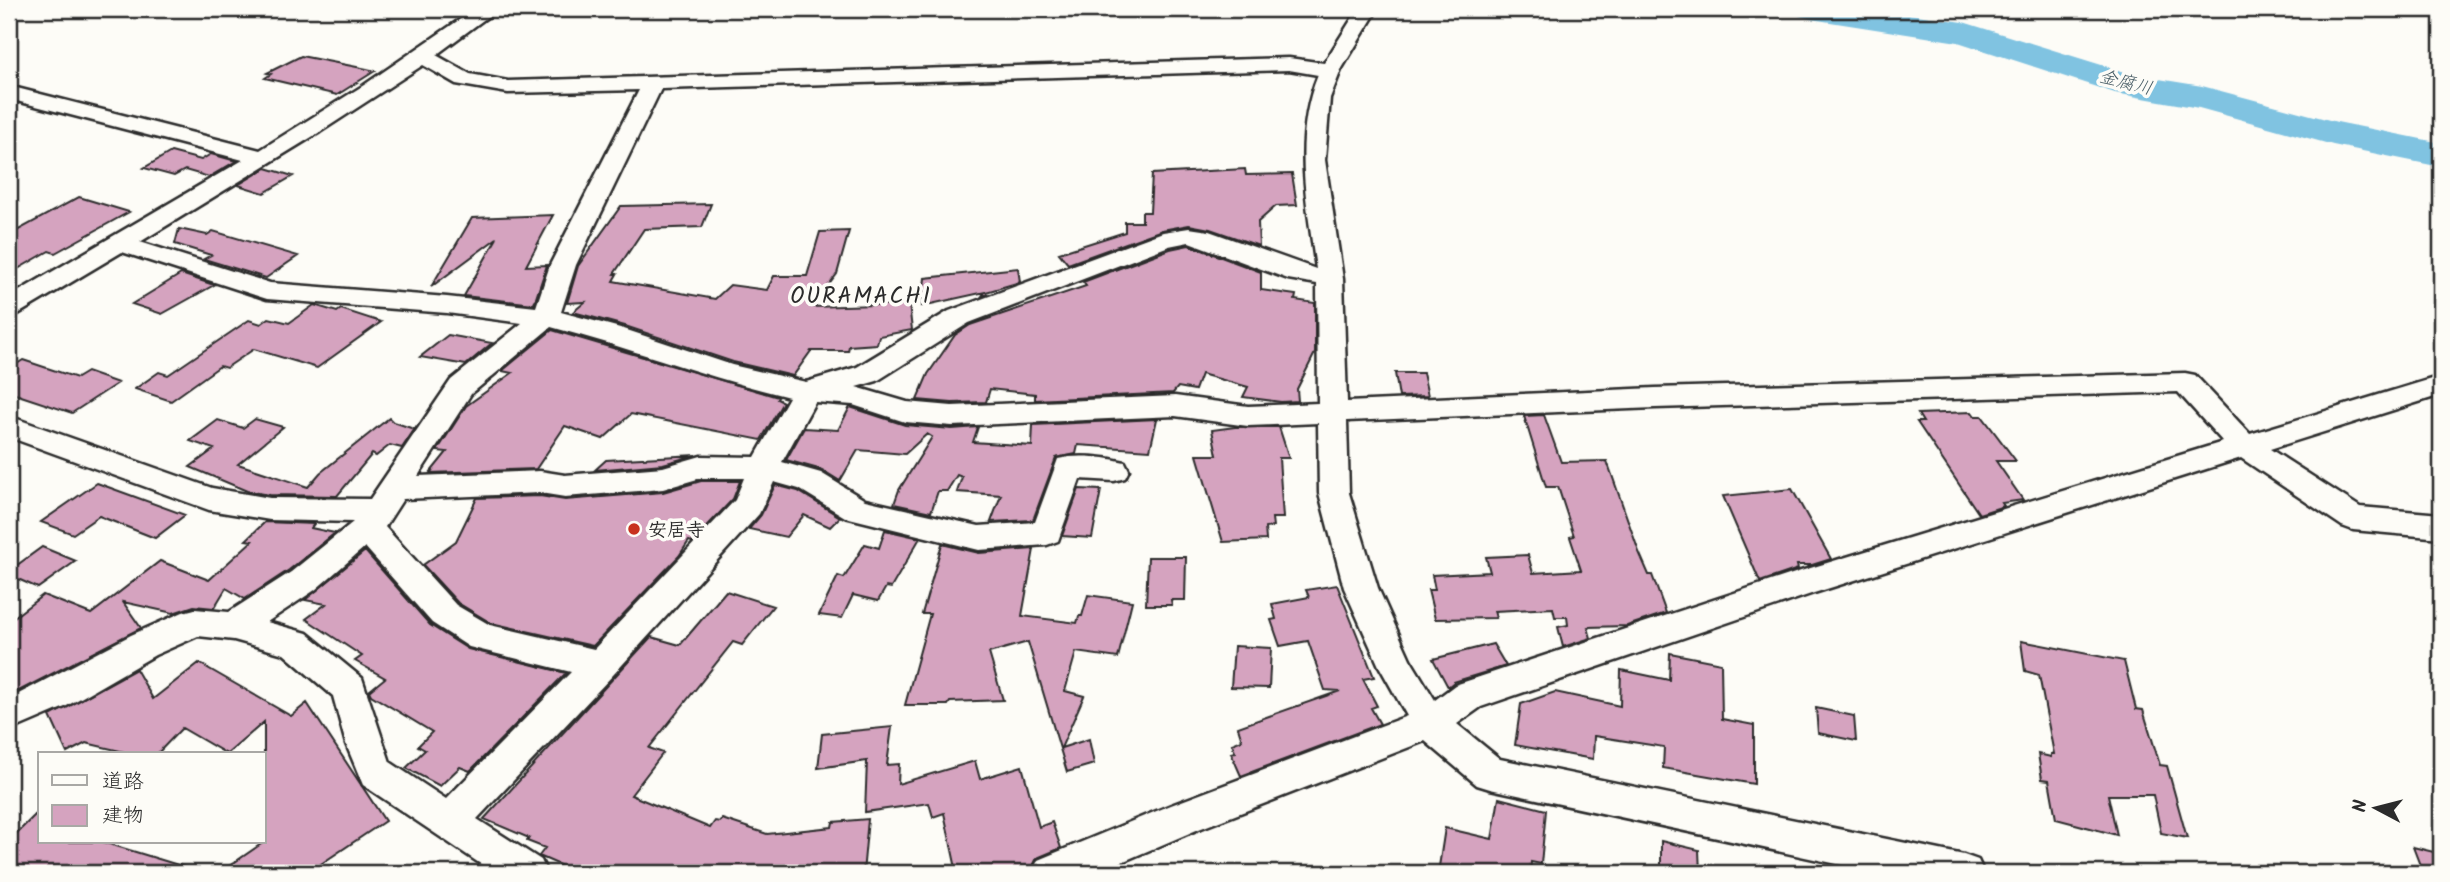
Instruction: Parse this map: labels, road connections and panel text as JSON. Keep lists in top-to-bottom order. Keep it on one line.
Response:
{"districts":["OURAMACHI"],"water":["金腐川"],"places":["安居寺"],"legend":["道路","建物"],"north":"left"}
